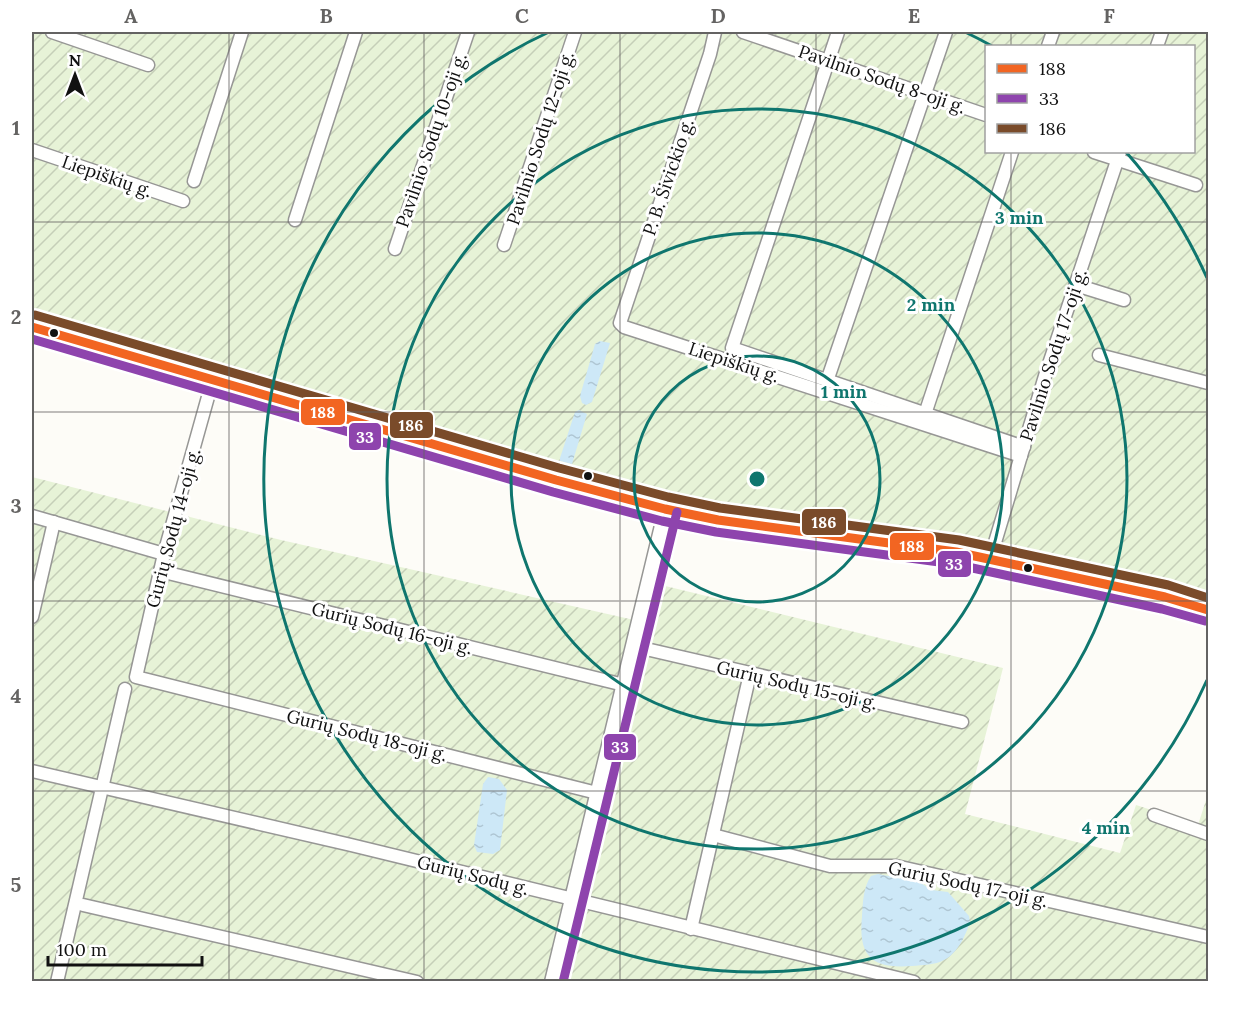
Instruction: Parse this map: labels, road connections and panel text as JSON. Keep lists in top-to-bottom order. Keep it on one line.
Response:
{"streets":{"street":["Pavilnio Sodų 8-oji g.","Pavilnio Sodų 12-oji g.","Pavilnio Sodų 10-oji g.","Liepiškių g.","P. B. Šivickio g.","Pavilnio Sodų 17-oji g.","Gurių Sodų 14-oji g.","Gurių Sodų 16-oji g.","Gurių Sodų 15-oji g.","Gurių Sodų 18-oji g.","Gurių Sodų g.","Gurių Sodų 17-oji g."]},"crossings":[["Liepiškių g.","P. B. Šivickio g."],["Liepiškių g.","Pavilnio Sodų 17-oji g."],["Gurių Sodų 14-oji g.","Gurių Sodų 16-oji g."],["Gurių Sodų 14-oji g.","Gurių Sodų 18-oji g."]],"lines":["transit line 186","transit line 188","transit line 33"],"legend":["188","33","186"],"scale_bar":"100 m","north":"top","grid":{"columns":["A","B","C","D","E","F"],"rows":["1","2","3","4","5"]},"rings":["3 min","2 min","1 min","4 min"]}
